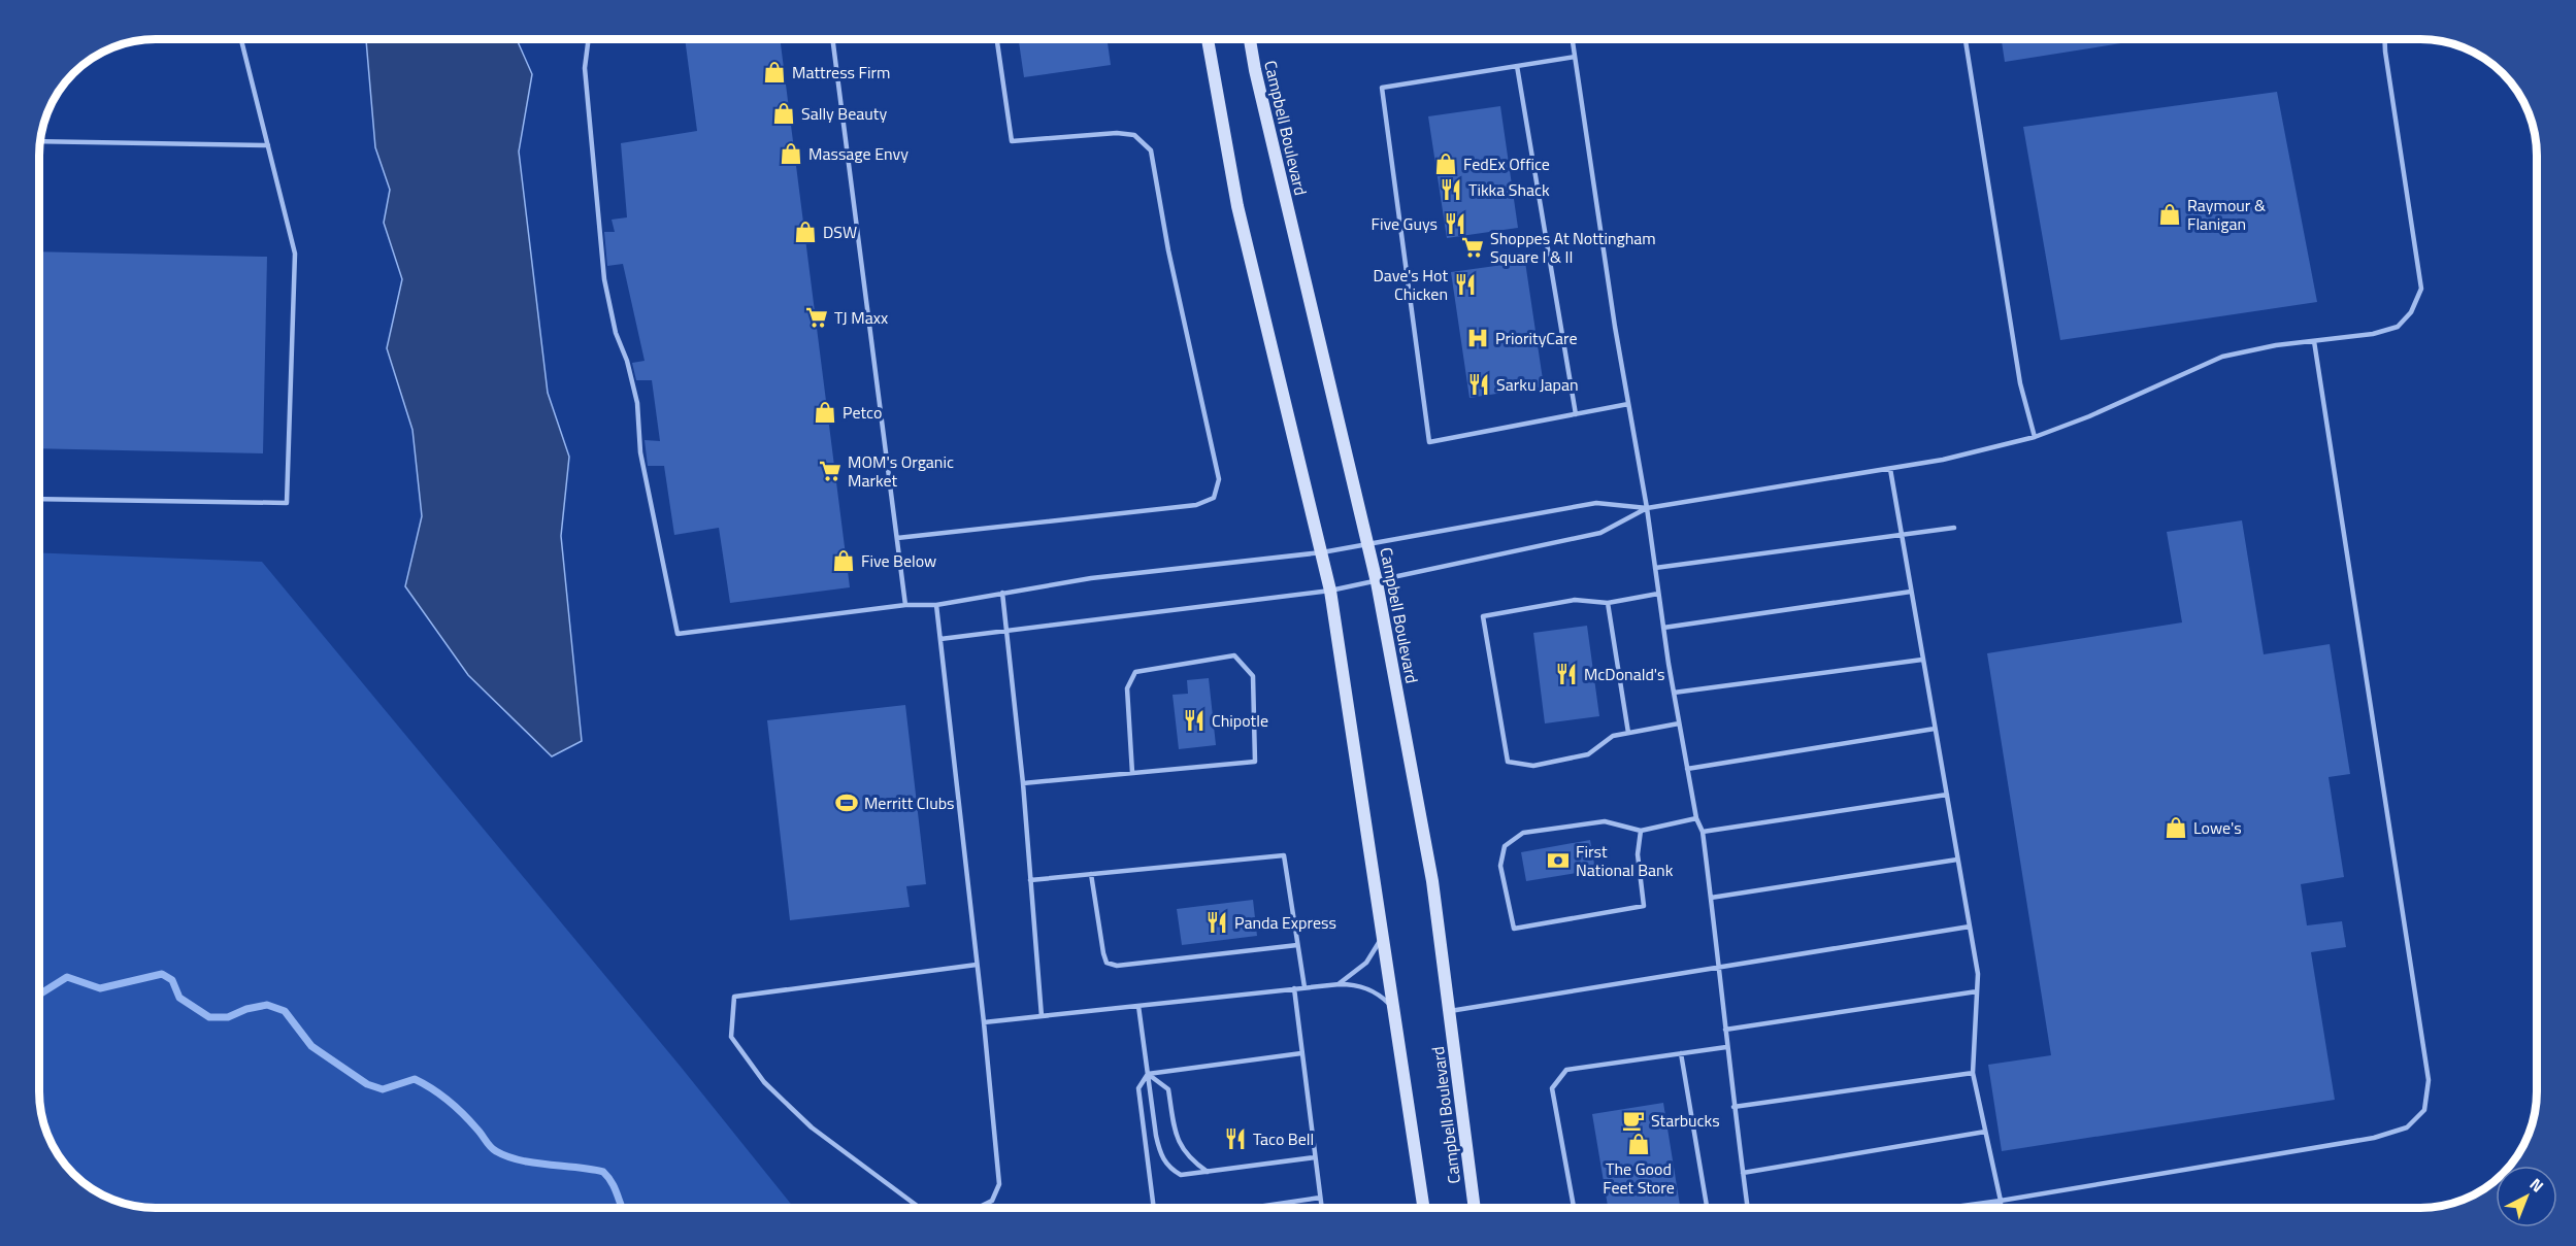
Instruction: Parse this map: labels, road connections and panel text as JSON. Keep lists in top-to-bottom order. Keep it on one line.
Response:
{"streets":{"main road":["Campbell Boulevard"]},"places":{"shop":["Mattress Firm","Sally Beauty","Massage Envy","FedEx Office","Raymour & Flanigan","DSW","Petco","Five Below","Lowe's","The Good Feet Store"],"restaurant":["Tikka Shack","Five Guys","Dave's Hot Chicken","Sarku Japan","McDonald's","Chipotle","Panda Express","Taco Bell"],"supermarket":["Shoppes At Nottingham Square I & II","TJ Maxx","MOM's Organic Market"],"hospital":["PriorityCare"],"sports":["Merritt Clubs"],"bank":["First National Bank"],"cafe":["Starbucks"]},"north":"top right"}
